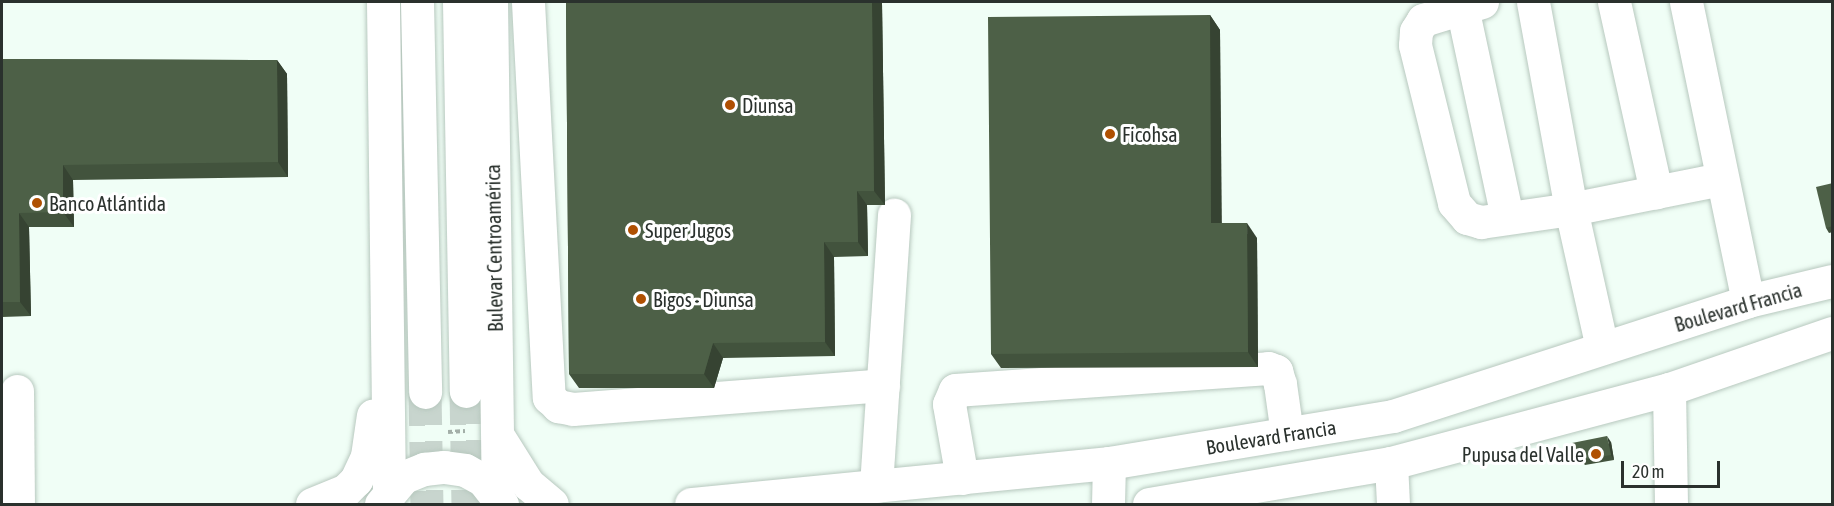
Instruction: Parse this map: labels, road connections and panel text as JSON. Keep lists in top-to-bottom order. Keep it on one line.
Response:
{"streets":{"main road":["Bulevar Centroamérica","Boulevard Francia"]},"places":["Diunsa","Ficohsa","Banco Atlántida","Super Jugos","Bigos - Diunsa","Pupusa del Valle"],"scale_bar":"20 m"}
